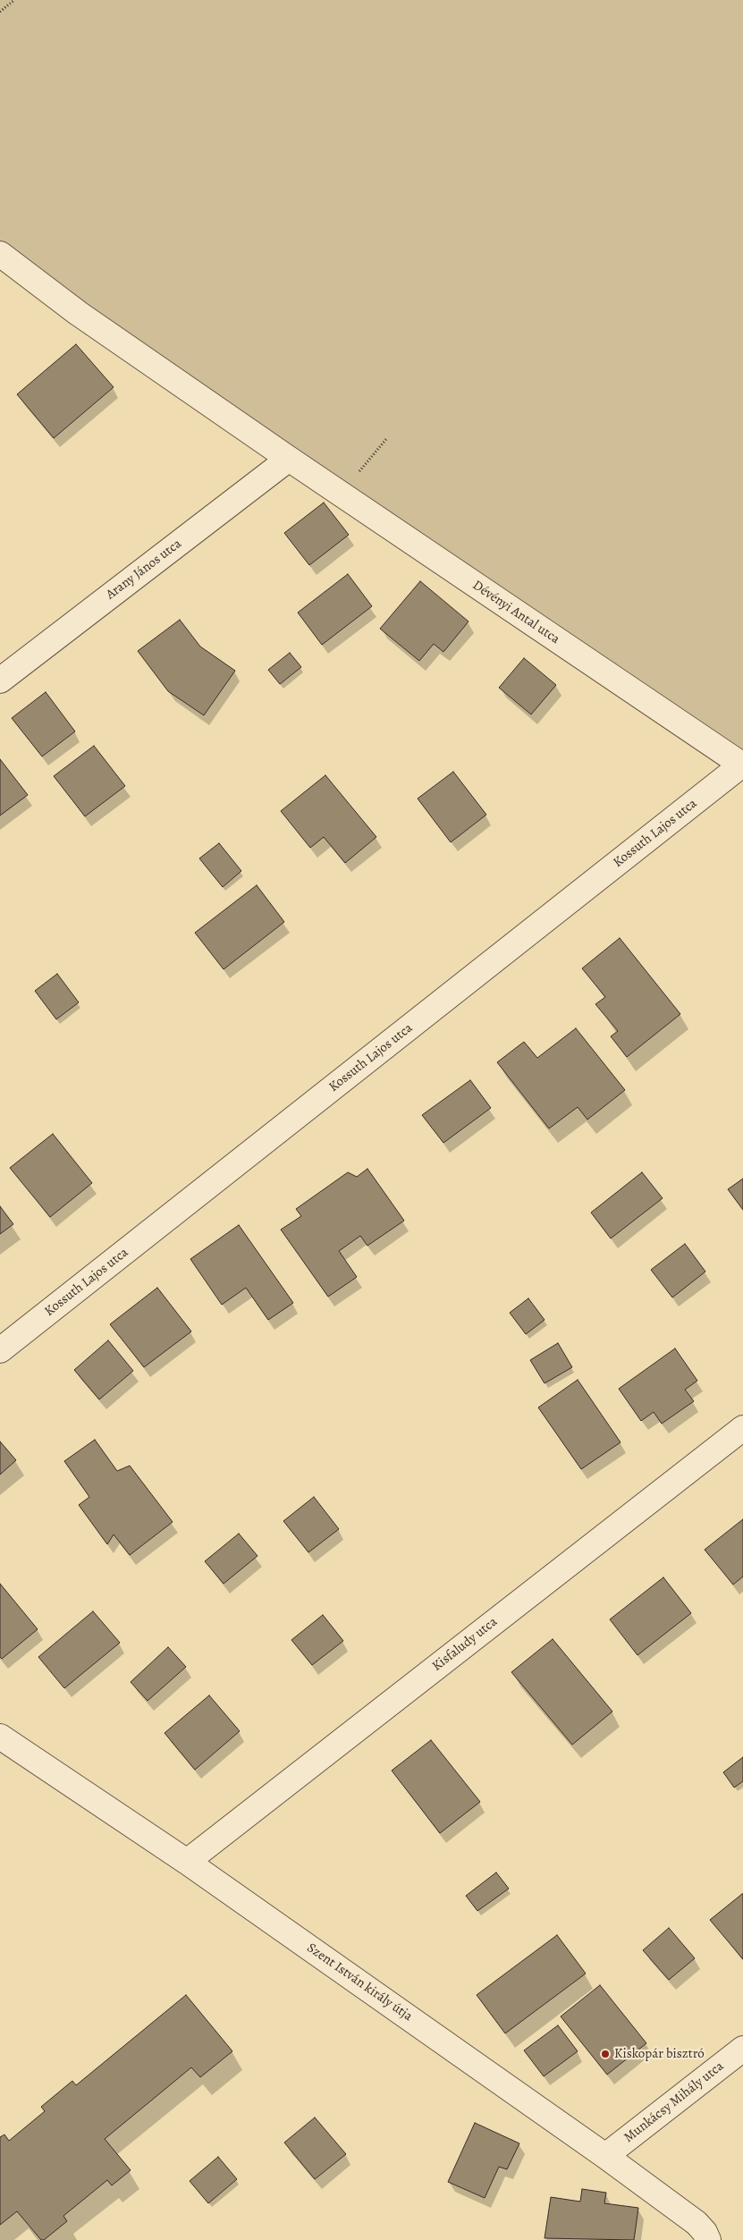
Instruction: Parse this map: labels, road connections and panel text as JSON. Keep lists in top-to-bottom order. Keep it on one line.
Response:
{"streets":{"street":["Arany János utca","Dévényi Antal utca","Kossuth Lajos utca","Kisfaludy utca","Szent István király útja","Munkácsy Mihály utca"]},"crossings":[["Arany János utca","Dévényi Antal utca"],["Dévényi Antal utca","Kossuth Lajos utca"],["Kisfaludy utca","Szent István király útja"],["Szent István király útja","Munkácsy Mihály utca"]],"places":["Kiskopár bisztró"]}
